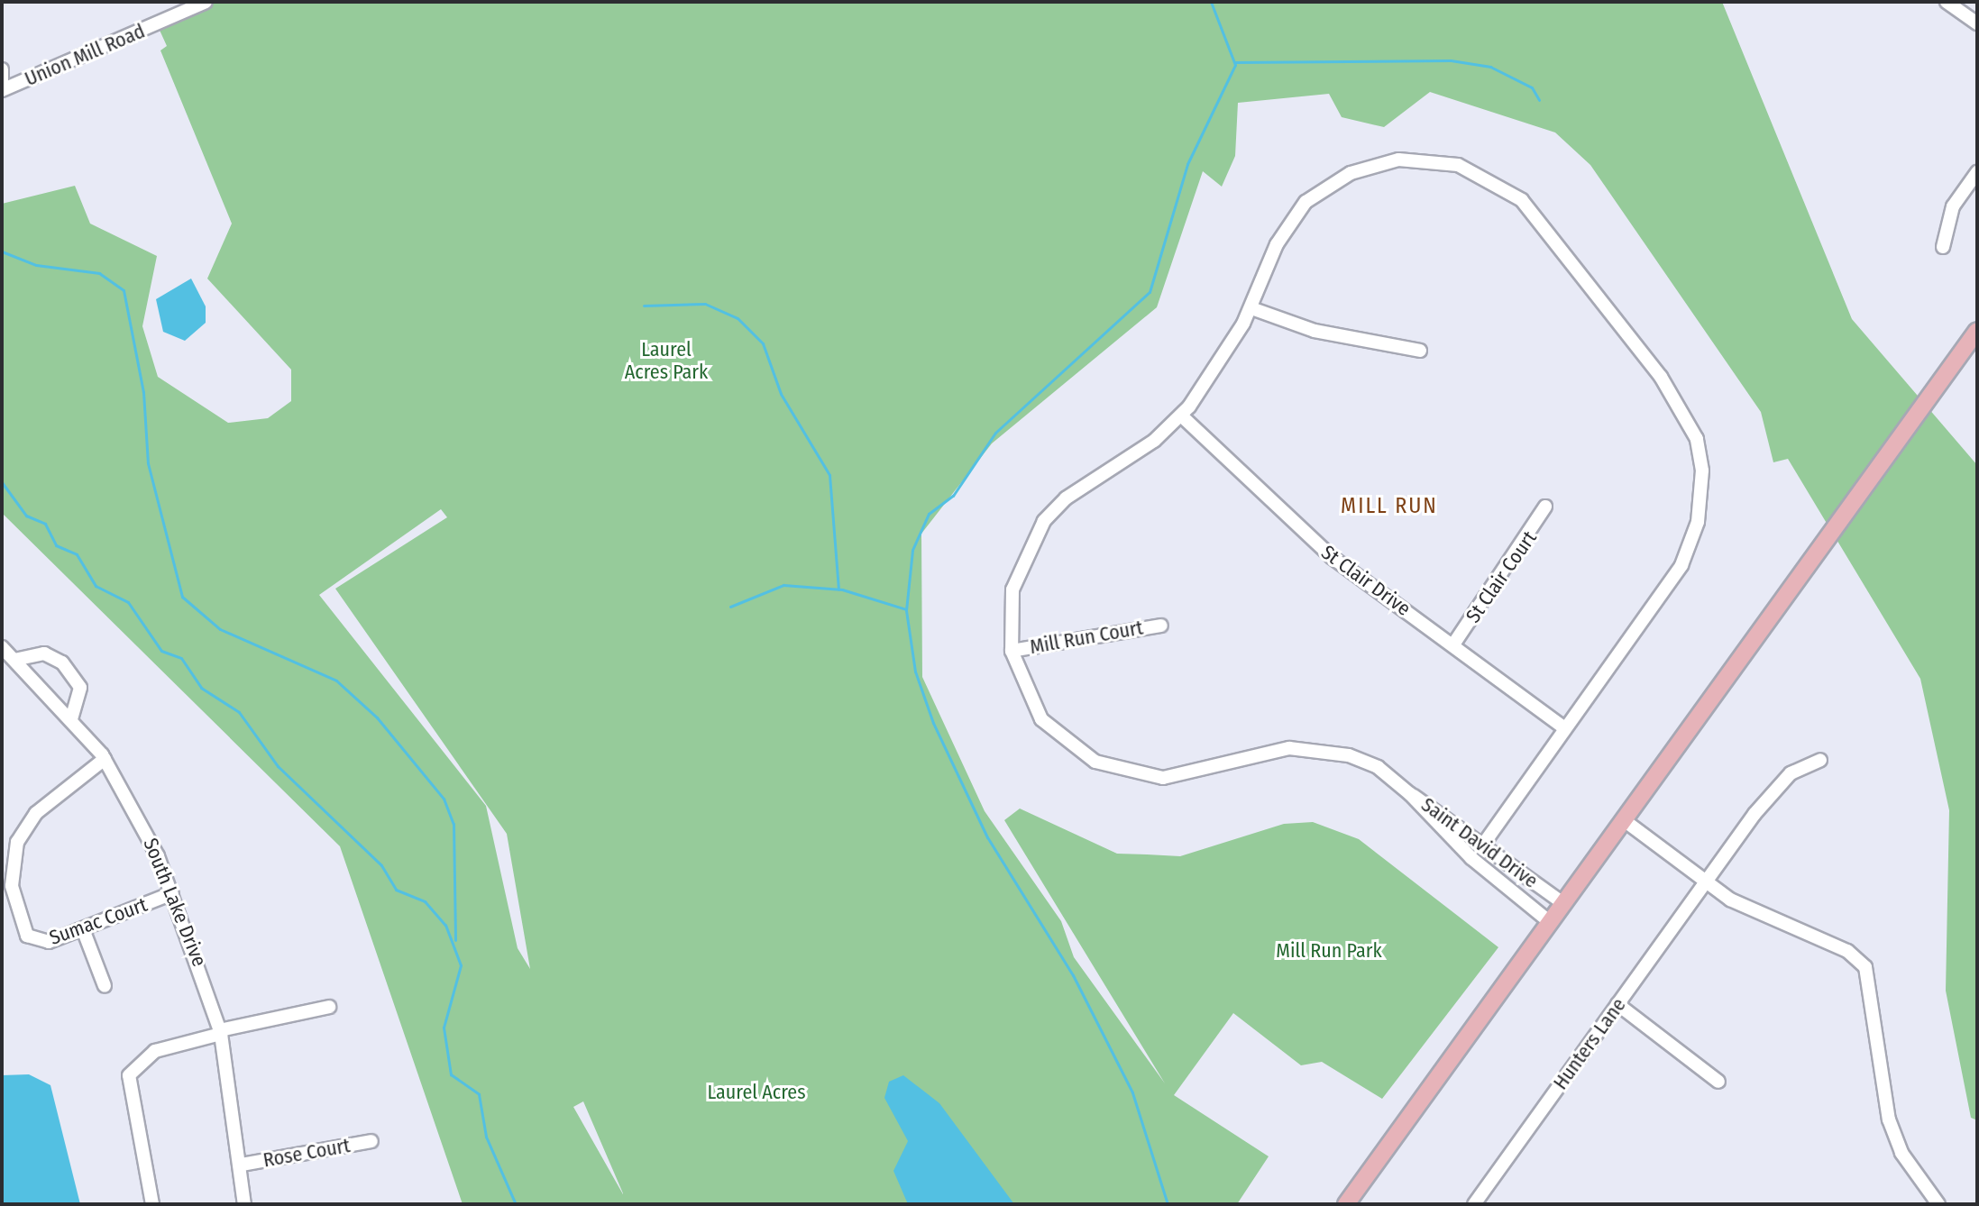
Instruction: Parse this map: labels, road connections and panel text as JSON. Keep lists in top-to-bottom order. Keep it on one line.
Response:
{"streets":{"street":["Union Mill Road","St Clair Court","St Clair Drive","Mill Run Court","Saint David Drive","South Lake Drive","Sumac Court","Hunters Lane","Rose Court"]},"crossings":[["St Clair Court","St Clair Drive"],["South Lake Drive","Sumac Court"],["South Lake Drive","Rose Court"]],"districts":["MILL RUN"],"parks":["Laurel Acres Park","Mill Run Park","Laurel Acres"]}
